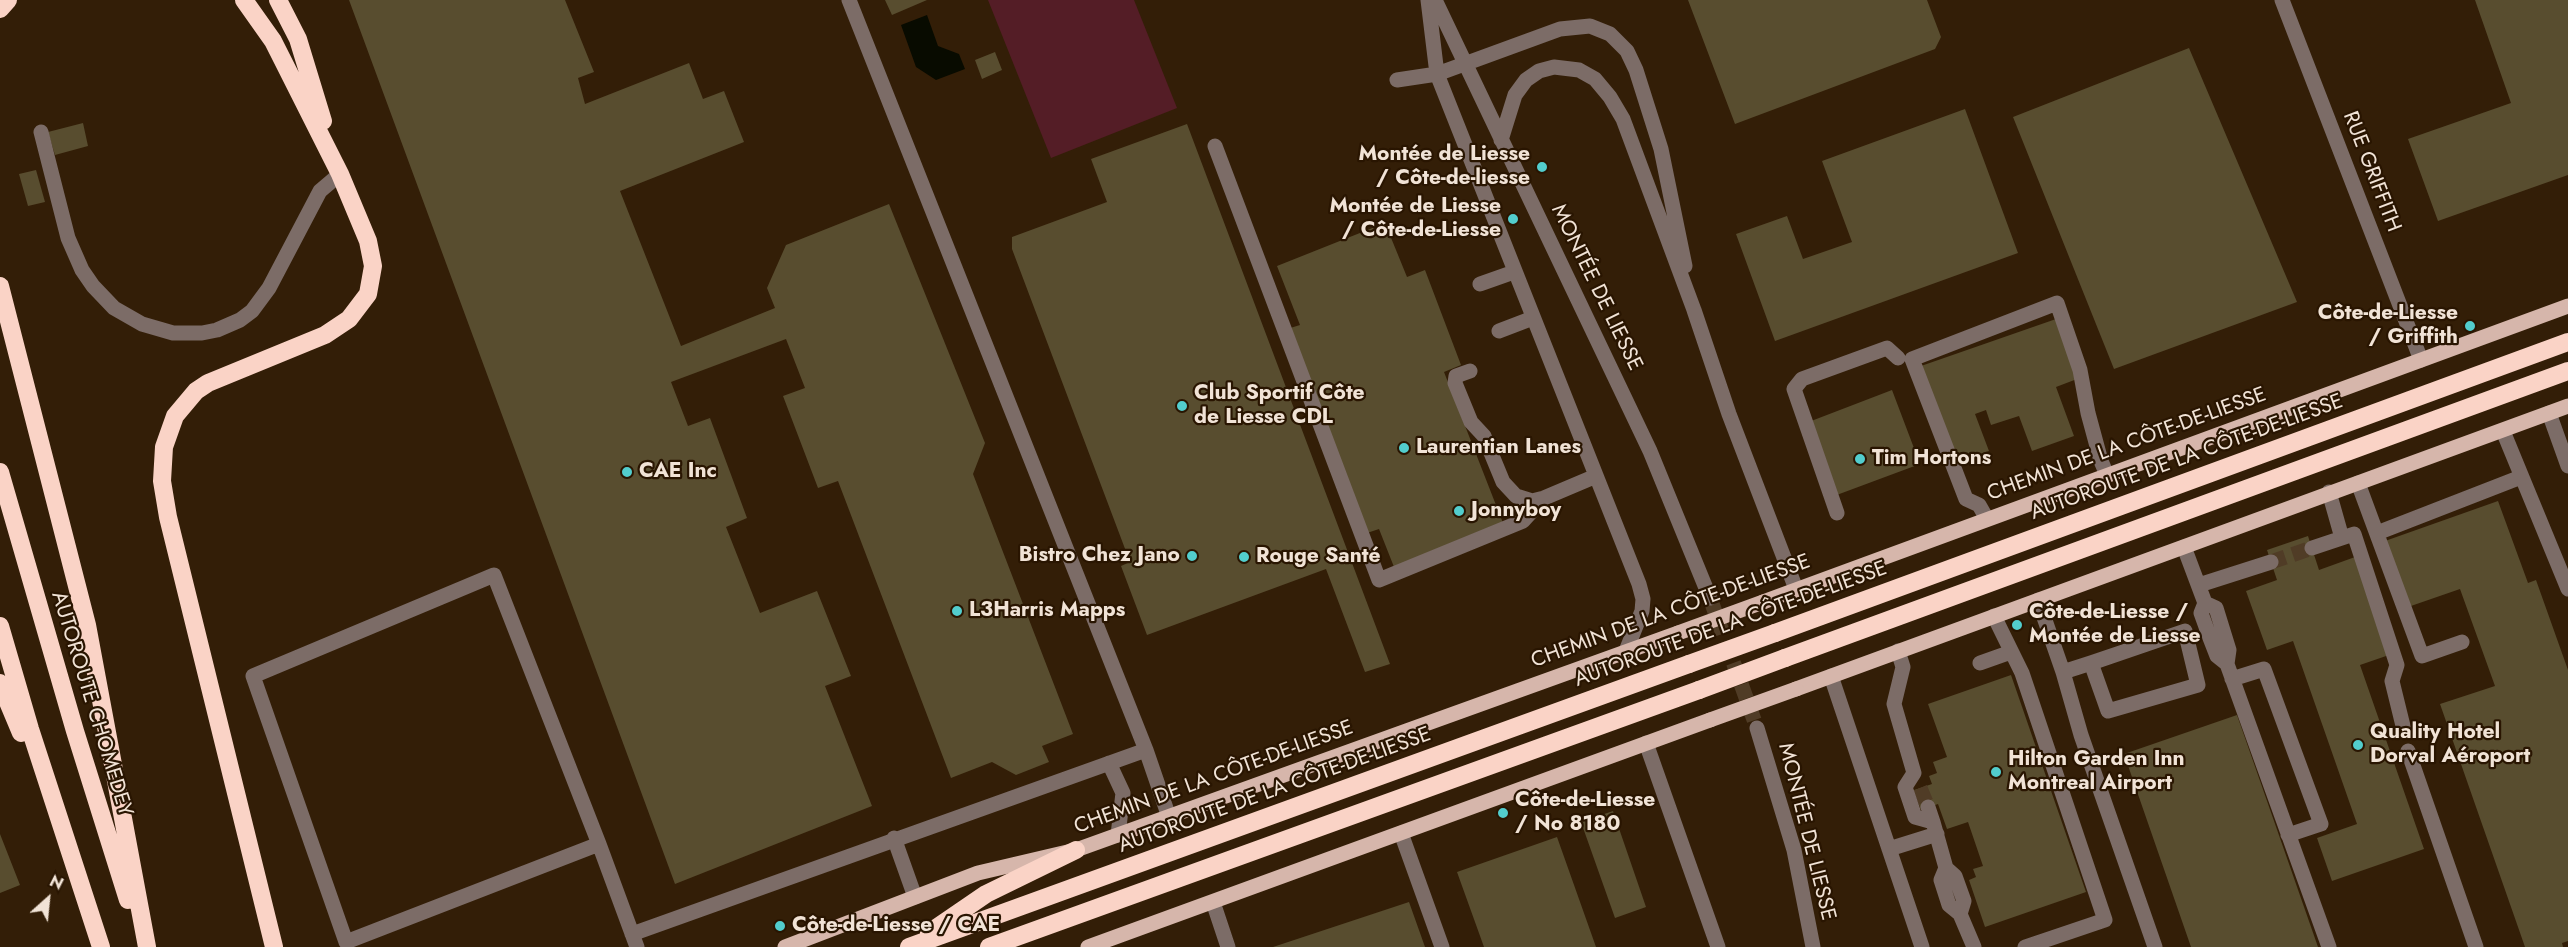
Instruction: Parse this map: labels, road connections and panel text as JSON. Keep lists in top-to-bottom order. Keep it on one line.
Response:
{"streets":{"highway":["AUTOROUTE DE LA CÔTE-DE-LIESSE","AUTOROUTE CHOMEDEY"],"main road":["CHEMIN DE LA CÔTE-DE-LIESSE"],"street":["RUE GRIFFITH","MONTÉE DE LIESSE"]},"crossings":[["RUE GRIFFITH","CHEMIN DE LA CÔTE-DE-LIESSE"]],"places":["Montée de Liesse / Côte-de-liesse","Montée de Liesse / Côte-de-Liesse","Côte-de-Liesse / Griffith","Club Sportif Côte de Liesse CDL","Laurentian Lanes","Tim Hortons","CAE Inc","Jonnyboy","Bistro Chez Jano","Rouge Santé","L3Harris Mapps","Côte-de-Liesse / Montée de Liesse","Quality Hotel Dorval Aéroport","Hilton Garden Inn Montreal Airport","Côte-de-Liesse / No 8180","Côte-de-Liesse / CAE"],"north":"top right"}
